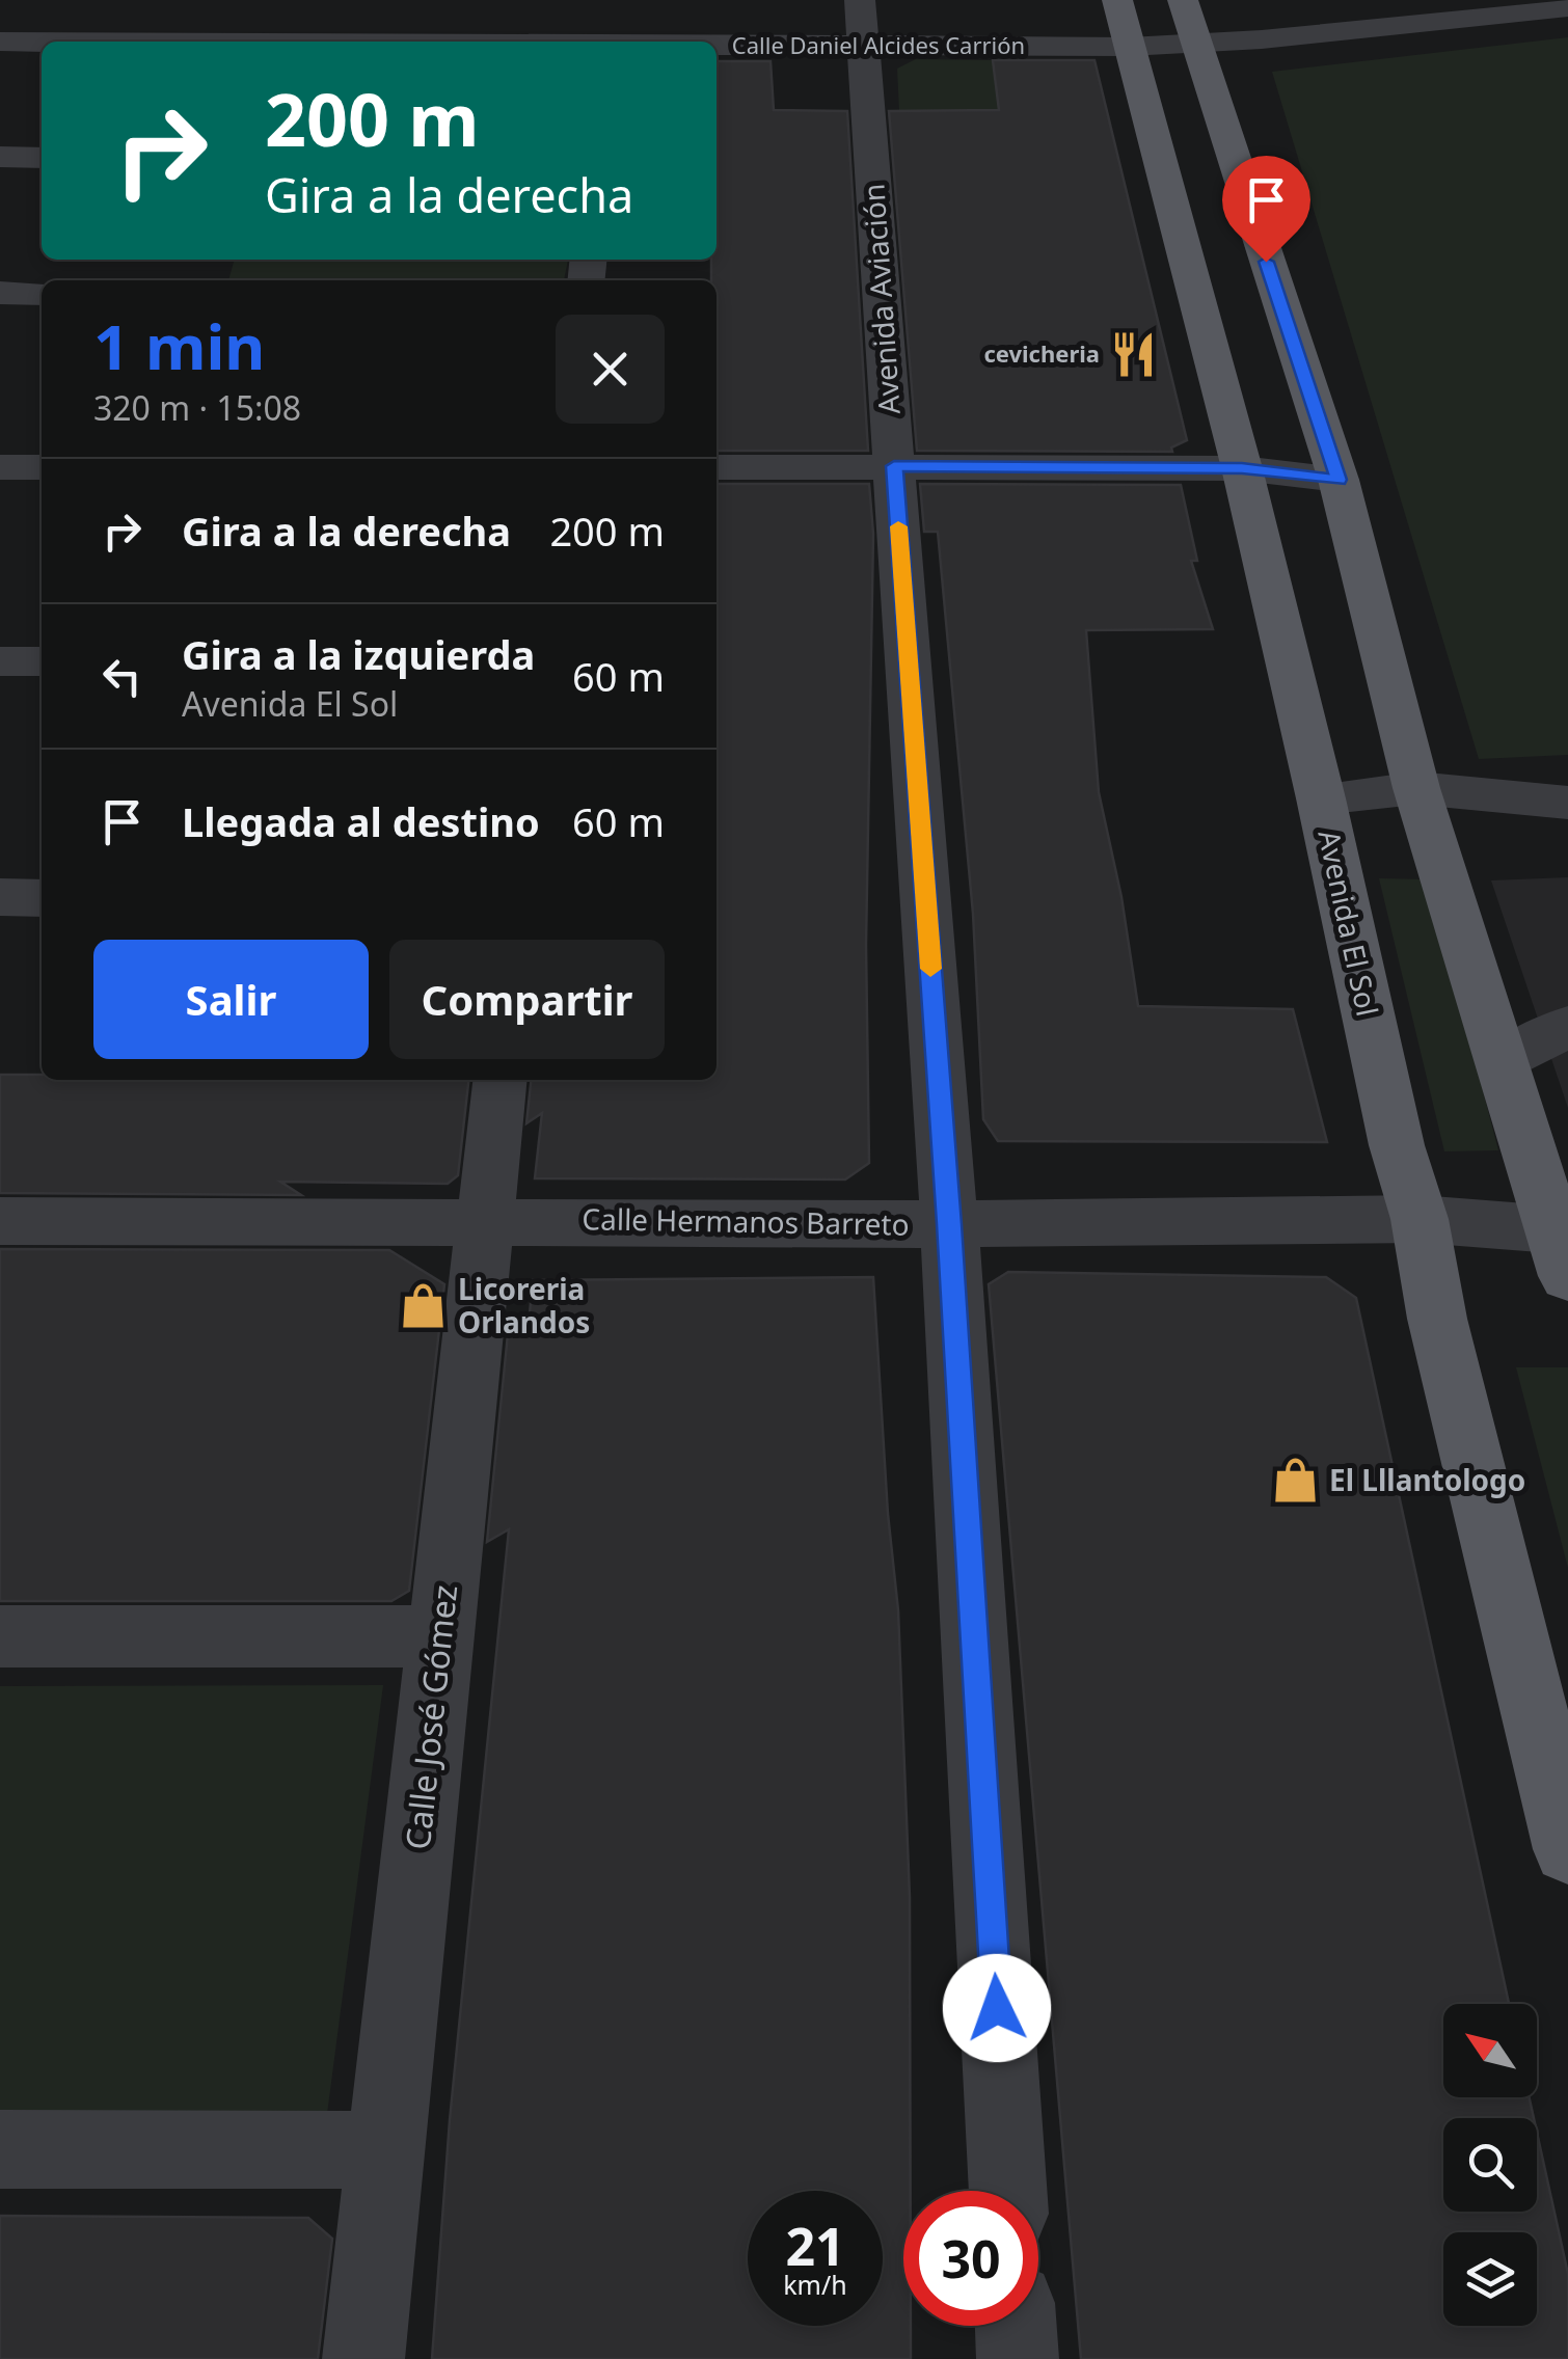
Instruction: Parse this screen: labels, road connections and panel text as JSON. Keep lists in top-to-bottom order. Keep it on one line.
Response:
{"streets":{"main road":["Avenida El Sol"],"street":["Calle Daniel Alcides Carrión","Avenida Aviación","Calle Hermanos Barreto","Calle José Gómez"]},"crossings":[["Calle Daniel Alcides Carrión","Avenida Aviación"],["Calle Daniel Alcides Carrión","Avenida El Sol"],["Avenida Aviación","Calle Hermanos Barreto"],["Avenida El Sol","Calle Hermanos Barreto"],["Calle Hermanos Barreto","Calle José Gómez"]],"places":{"restaurant":["cevicheria"],"shop":["Licoreria Orlandos","El Lllantologo"]},"north":"top left","page":{"turn":["200 m","Gira a la derecha"],"heading":["1 min","320 m · 15:08"],"list":[{"name":"Gira a la derecha","value":"200 m"},{"name":"Gira a la izquierda","note":"Avenida El Sol","value":"60 m"},{"name":"Llegada al destino","value":"60 m"}],"buttons":["Salir","Compartir"],"speed":"21 km/h","limit":"30"}}
